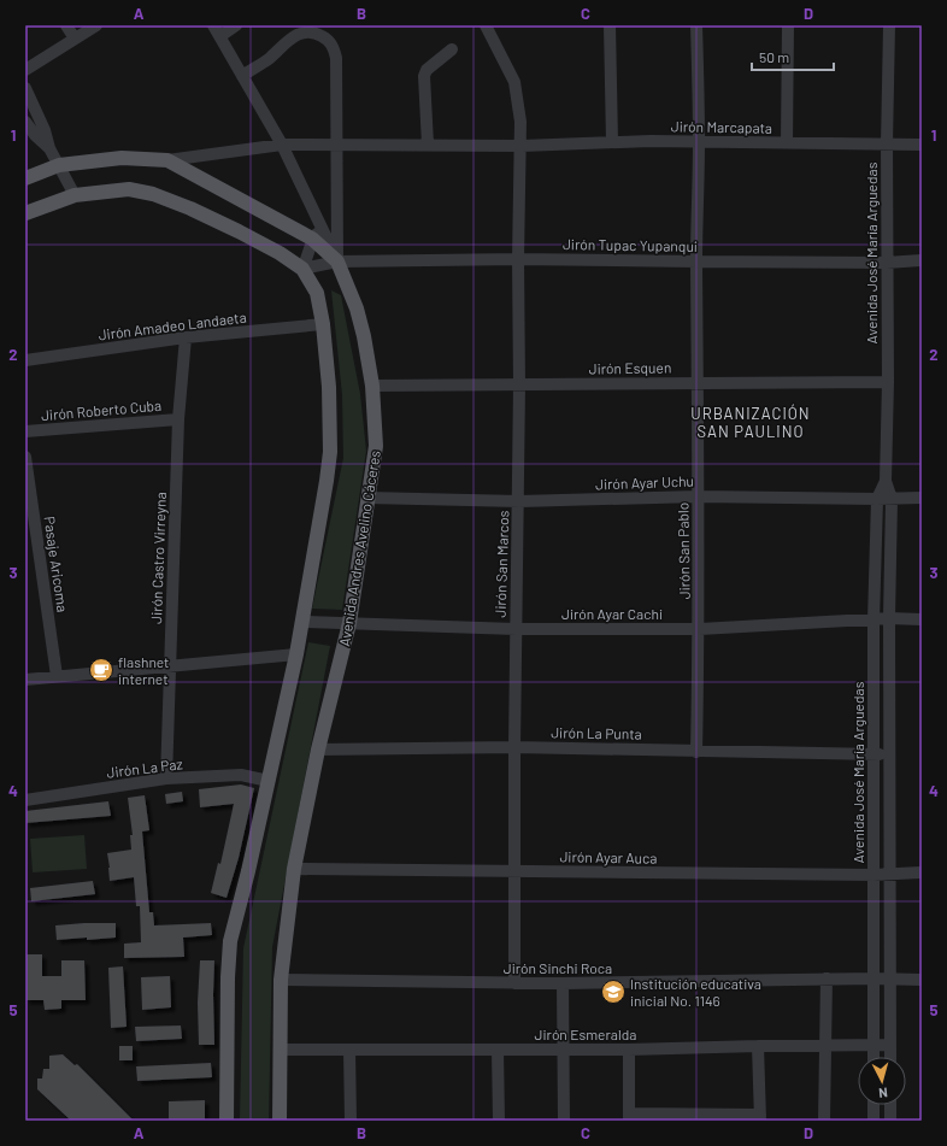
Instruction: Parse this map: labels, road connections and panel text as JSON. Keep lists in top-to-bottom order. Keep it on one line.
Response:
{"streets":{"main road":["Avenida Andres Avelino Cáceres"],"street":["Jirón Marcapata","Jirón Tupac Yupanqui","Avenida José María Arguedas","Jirón Amadeo Landaeta","Jirón Esquen","Jirón Roberto Cuba","Jirón Ayar Uchu","Jirón San Pablo","Jirón Castro Virreyna","Pasaje Aricoma","Jirón San Marcos","Jirón Ayar Cachi","Jirón La Punta","Jirón La Paz","Jirón Ayar Auca","Jirón Sinchi Roca","Jirón Esmeralda"]},"crossings":[["Jirón Marcapata","Avenida José María Arguedas"],["Jirón Marcapata","Avenida Andres Avelino Cáceres"],["Jirón Marcapata","Jirón San Pablo"],["Jirón Marcapata","Jirón San Marcos"],["Jirón Tupac Yupanqui","Avenida José María Arguedas"],["Jirón Tupac Yupanqui","Avenida Andres Avelino Cáceres"],["Jirón Tupac Yupanqui","Jirón San Pablo"],["Jirón Tupac Yupanqui","Jirón San Marcos"],["Avenida José María Arguedas","Jirón Esquen"],["Avenida José María Arguedas","Jirón Ayar Uchu"],["Avenida José María Arguedas","Jirón Ayar Cachi"],["Avenida José María Arguedas","Jirón La Punta"],["Avenida José María Arguedas","Jirón Ayar Auca"],["Avenida José María Arguedas","Jirón Sinchi Roca"],["Avenida José María Arguedas","Jirón Esmeralda"],["Jirón Amadeo Landaeta","Jirón Castro Virreyna"],["Jirón Esquen","Avenida Andres Avelino Cáceres"],["Jirón Esquen","Jirón San Pablo"],["Jirón Esquen","Jirón San Marcos"],["Jirón Roberto Cuba","Jirón Castro Virreyna"],["Jirón Ayar Uchu","Avenida Andres Avelino Cáceres"],["Jirón Ayar Uchu","Jirón San Pablo"],["Jirón Ayar Uchu","Jirón San Marcos"],["Avenida Andres Avelino Cáceres","Jirón Ayar Cachi"],["Avenida Andres Avelino Cáceres","Jirón La Punta"],["Avenida Andres Avelino Cáceres","Jirón Ayar Auca"],["Avenida Andres Avelino Cáceres","Jirón Sinchi Roca"],["Avenida Andres Avelino Cáceres","Jirón Esmeralda"],["Jirón San Pablo","Jirón Ayar Cachi"],["Jirón San Pablo","Jirón La Punta"],["Jirón Castro Virreyna","Jirón La Paz"],["Jirón San Marcos","Jirón Ayar Cachi"],["Jirón San Marcos","Jirón La Punta"],["Jirón San Marcos","Jirón Ayar Auca"],["Jirón San Marcos","Jirón Sinchi Roca"]],"districts":["URBANIZACIÓN SAN PAULINO"],"places":{"cafe":["flashnet internet"],"school or university":["Institución educativa inicial No. 1146"]},"scale_bar":"50 m","north":"bottom","grid":{"columns":["A","B","C","D"],"rows":["1","2","3","4","5"]}}
